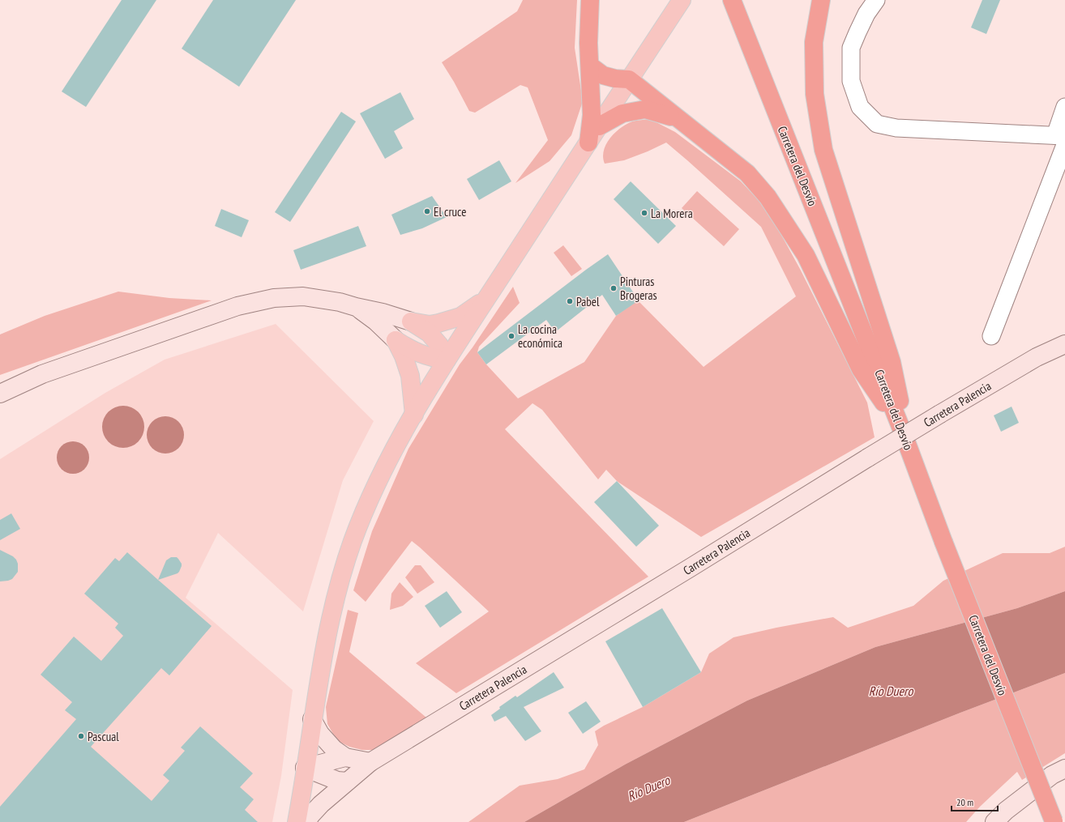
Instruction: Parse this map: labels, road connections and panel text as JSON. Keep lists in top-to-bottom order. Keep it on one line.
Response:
{"streets":{"highway":["Carretera del Desvío"],"street":["Carretera Palencia"]},"water":["Río Duero"],"places":["El cruce","La Morera","Pinturas Brogeras","Pabel","La cocina económica","Pascual"],"scale_bar":"20 m"}
